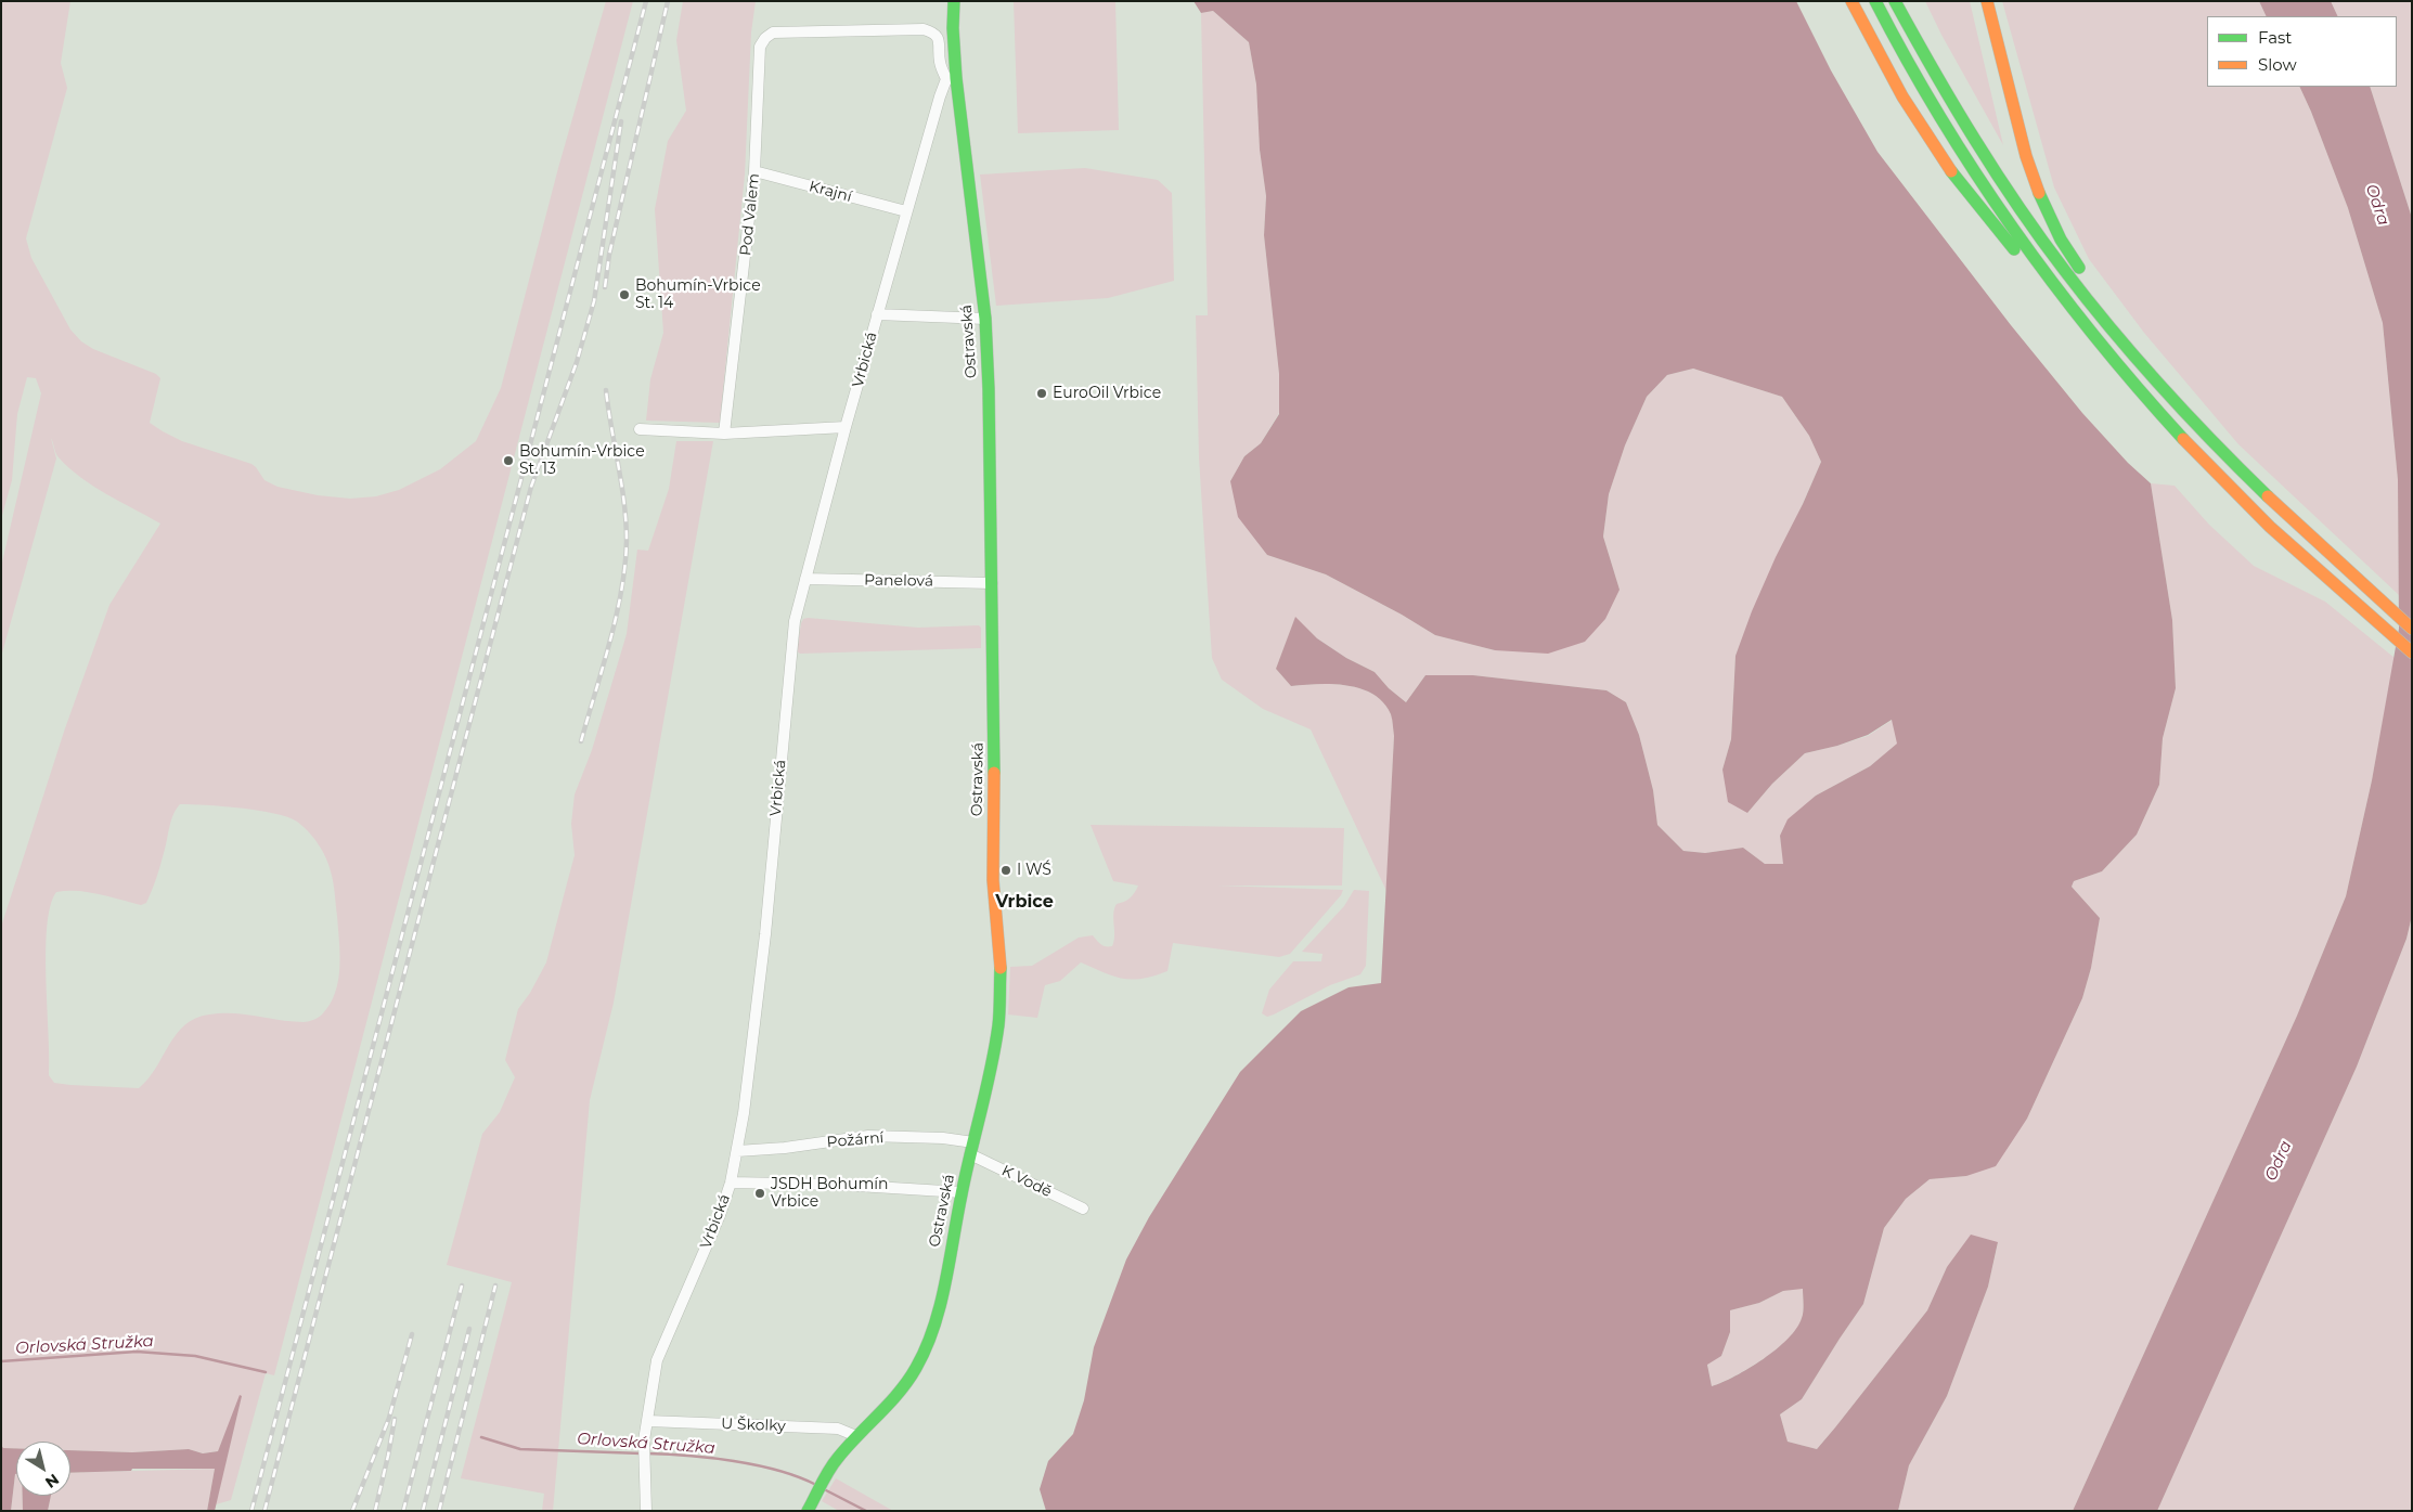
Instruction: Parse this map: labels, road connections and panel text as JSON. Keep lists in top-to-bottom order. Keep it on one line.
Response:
{"streets":{"main road":["Ostravská"],"street":["Krajní","Pod Valem","Vrbická","Panelová","Požární","K Vodě","U Školky"]},"crossings":[["Krajní","Pod Valem"],["Krajní","Vrbická"],["Pod Valem","Ostravská"],["Pod Valem","Vrbická"],["Ostravská","Vrbická"],["Ostravská","Panelová"],["Ostravská","Požární"],["Ostravská","K Vodě"],["Ostravská","U Školky"],["Vrbická","Panelová"],["Vrbická","Požární"],["Vrbická","U Školky"],["Požární","K Vodě"]],"districts":["Vrbice"],"water":["Odra","Orlovská Stružka"],"places":["Bohumín-Vrbice St. 14","EuroOil Vrbice","Bohumín-Vrbice St. 13","I WŚ","JSDH Bohumín Vrbice"],"legend":["Fast","Slow"],"north":"bottom right"}
